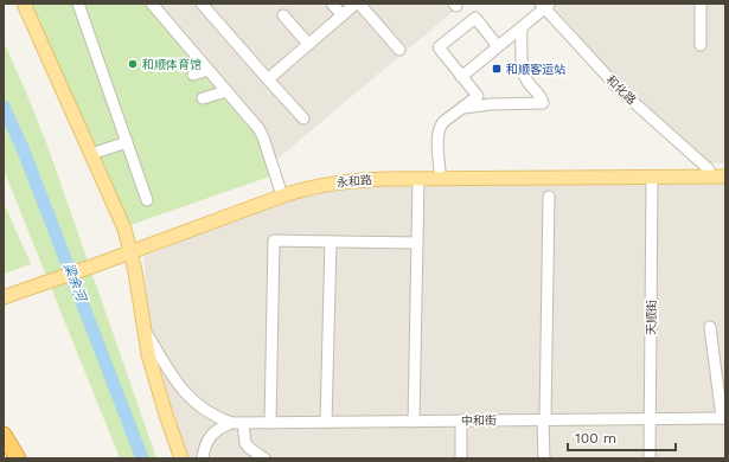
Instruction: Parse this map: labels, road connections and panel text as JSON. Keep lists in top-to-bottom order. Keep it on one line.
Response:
{"streets":{"main road":["永和路"],"street":["和化路","天顺街","中和街"]},"crossings":[["和化路","永和路"],["永和路","天顺街"],["天顺街","中和街"]],"water":["梁余河"],"places":{"other":["和顺体育馆"],"transit":["和顺客运站"]},"scale_bar":"100 m"}
